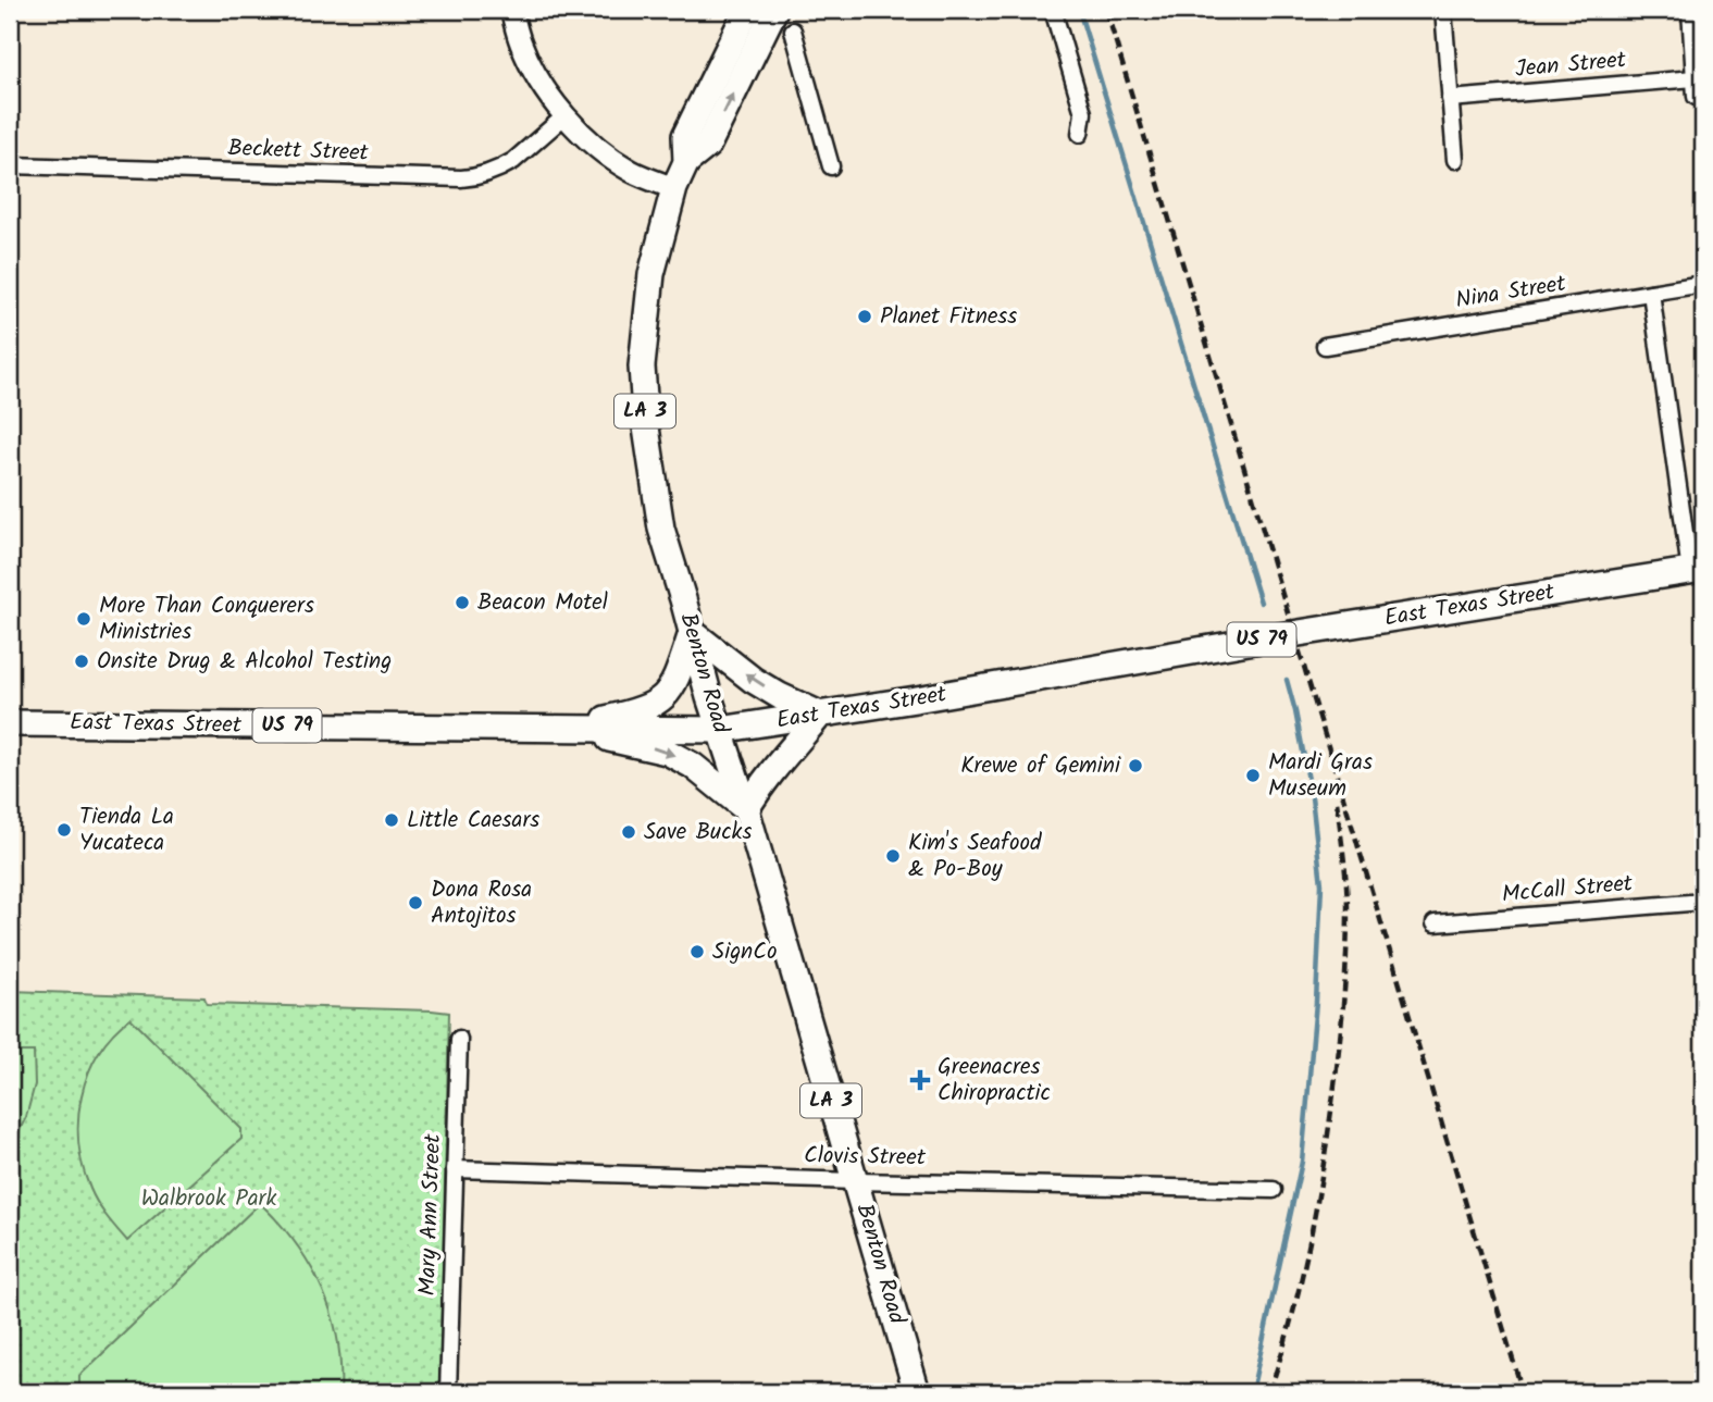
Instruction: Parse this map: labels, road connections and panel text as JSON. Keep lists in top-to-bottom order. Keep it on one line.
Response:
{"streets":{"main road":["LA 3","East Texas Street","US 79","Benton Road"],"street":["Jean Street","Beckett Street","Nina Street","McCall Street","Clovis Street","Mary Ann Street"]},"crossings":[["LA 3","Benton Road"],["East Texas Street","Benton Road"],["Benton Road","Clovis Street"],["Clovis Street","Mary Ann Street"]],"parks":["Walbrook Park"],"places":{"other":["Planet Fitness","Beacon Motel","More Than Conquerers Ministries","Onsite Drug & Alcohol Testing","Krewe of Gemini","Mardi Gras Museum","Little Caesars","Tienda La Yucateca","Save Bucks","Kim's Seafood & Po-Boy","Dona Rosa Antojitos","SignCo"],"health":["Greenacres Chiropractic"]}}
